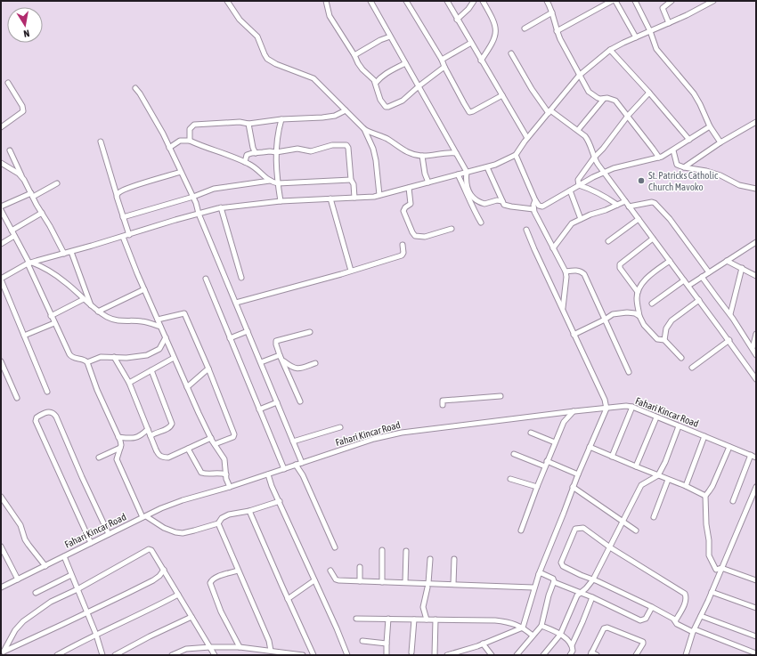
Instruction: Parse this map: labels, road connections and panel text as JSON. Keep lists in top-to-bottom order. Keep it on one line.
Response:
{"streets":{"street":["Fahari Kincar Road"]},"places":["St. Patricks Catholic Church Mavoko"],"north":"bottom"}
